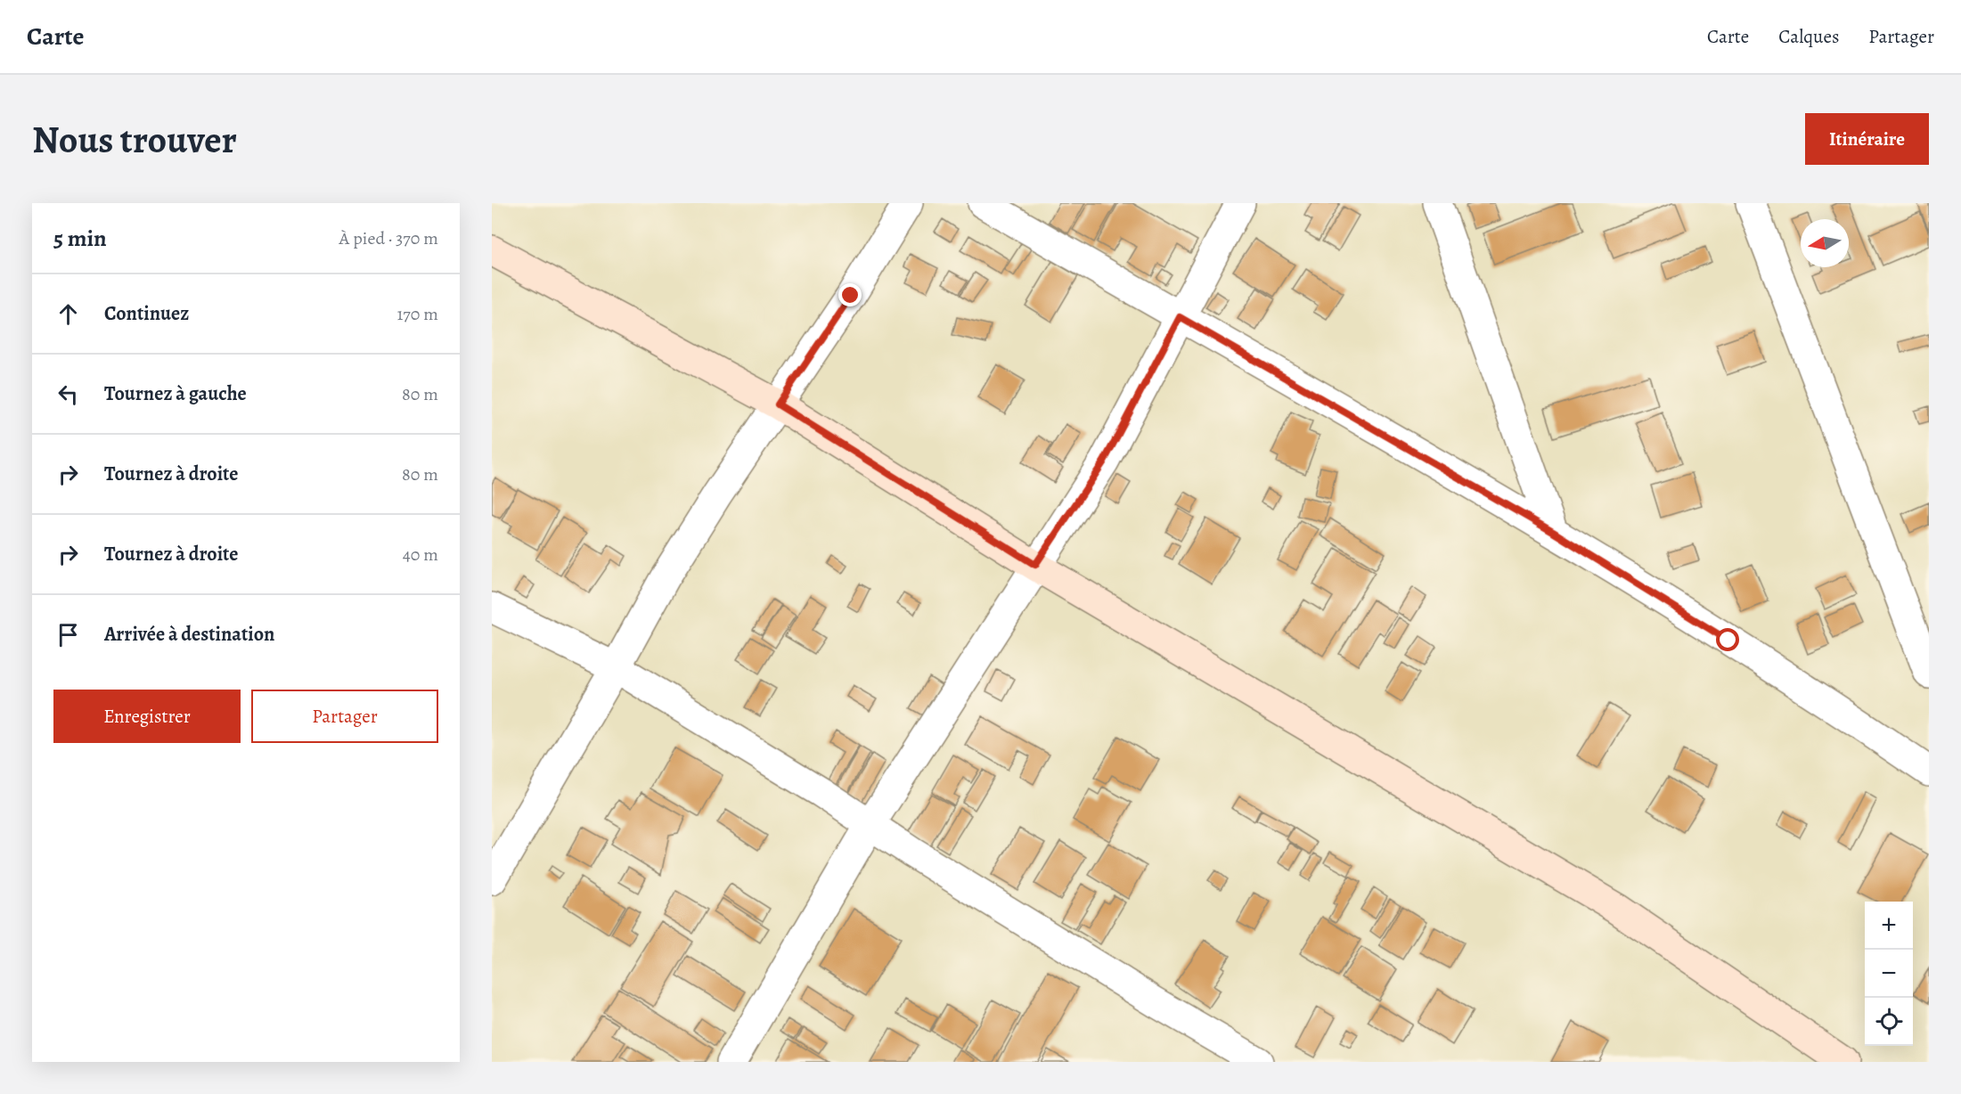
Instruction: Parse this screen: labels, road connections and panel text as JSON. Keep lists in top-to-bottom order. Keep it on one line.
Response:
{"north":"left","page":{"header":"Carte","nav":["Carte","Calques","Partager"],"buttons":["Itinéraire",["Enregistrer","Partager"]],"title":"Nous trouver","heading":["5 min","À pied · 370 m"],"list":[["Continuez","170 m"],["Tournez à gauche","80 m"],["Tournez à droite","80 m"],["Tournez à droite","40 m"],"Arrivée à destination"],"map_buttons":["+","−"]}}
